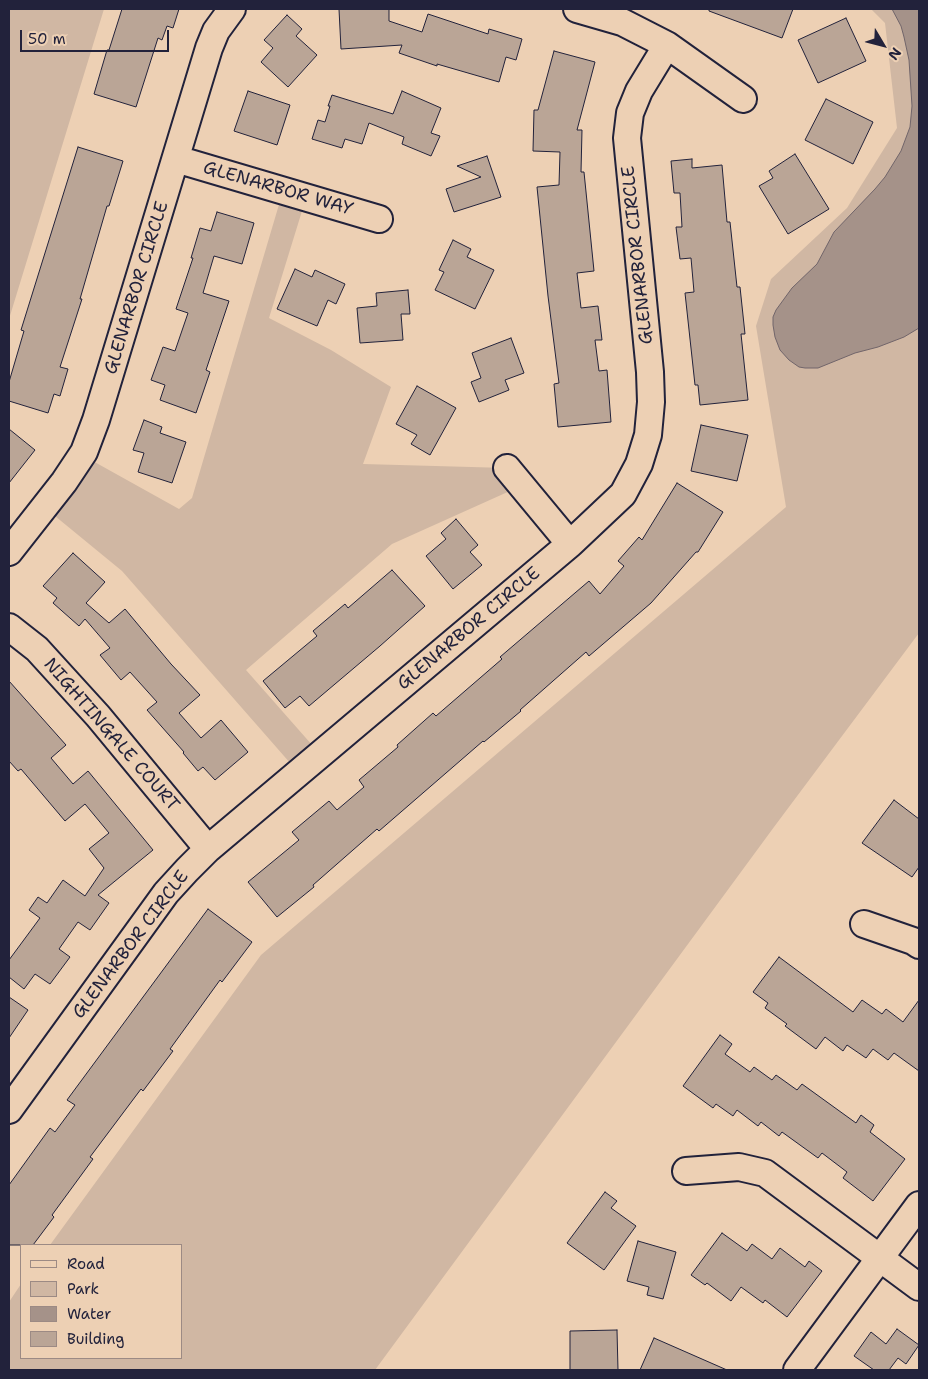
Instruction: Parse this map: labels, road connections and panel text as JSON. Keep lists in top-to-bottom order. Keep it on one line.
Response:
{"streets":{"street":["GLENARBOR WAY","GLENARBOR CIRCLE","NIGHTINGALE COURT"]},"crossings":[["GLENARBOR WAY","GLENARBOR CIRCLE"],["GLENARBOR CIRCLE","NIGHTINGALE COURT"]],"legend":["Road","Park","Water","Building"],"scale_bar":"50 m","north":"bottom right"}
